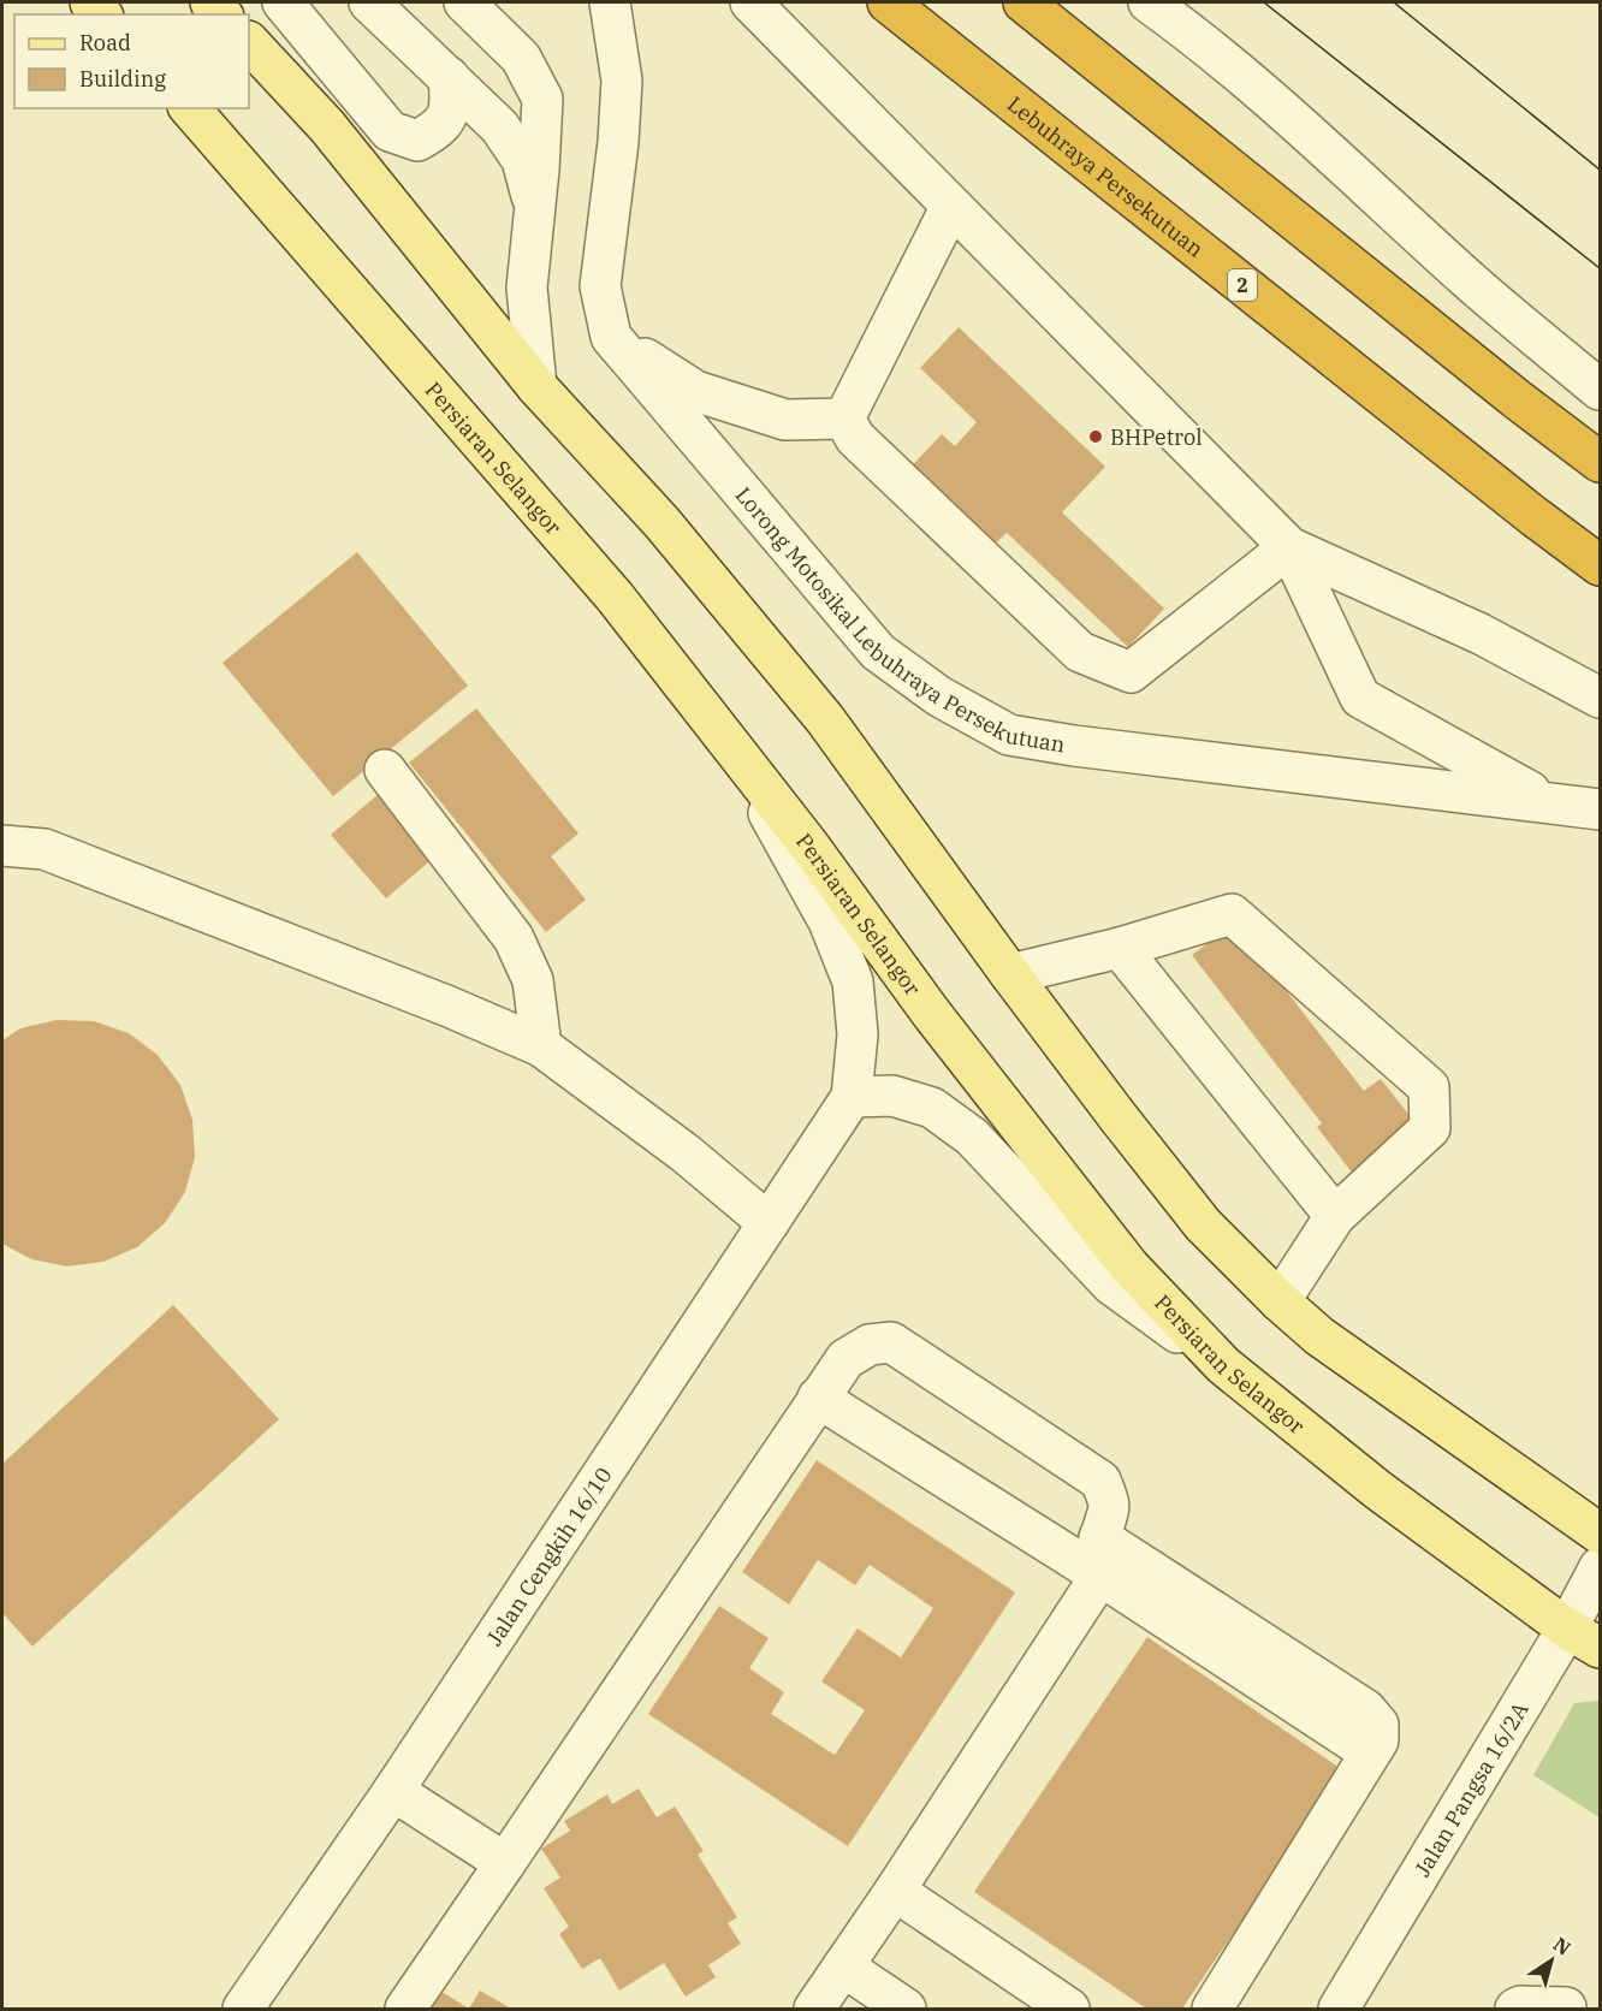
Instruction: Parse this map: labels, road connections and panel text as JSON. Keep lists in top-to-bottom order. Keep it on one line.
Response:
{"streets":{"highway":["Lebuhraya Persekutuan","2"],"main road":["Persiaran Selangor"],"street":["Lorong Motosikal Lebuhraya Persekutuan","Jalan Cengkih 16/10","Jalan Pangsa 16/2A"]},"crossings":[["Persiaran Selangor","Jalan Pangsa 16/2A"]],"places":["BHPetrol"],"legend":["Road","Building"],"north":"top right"}
